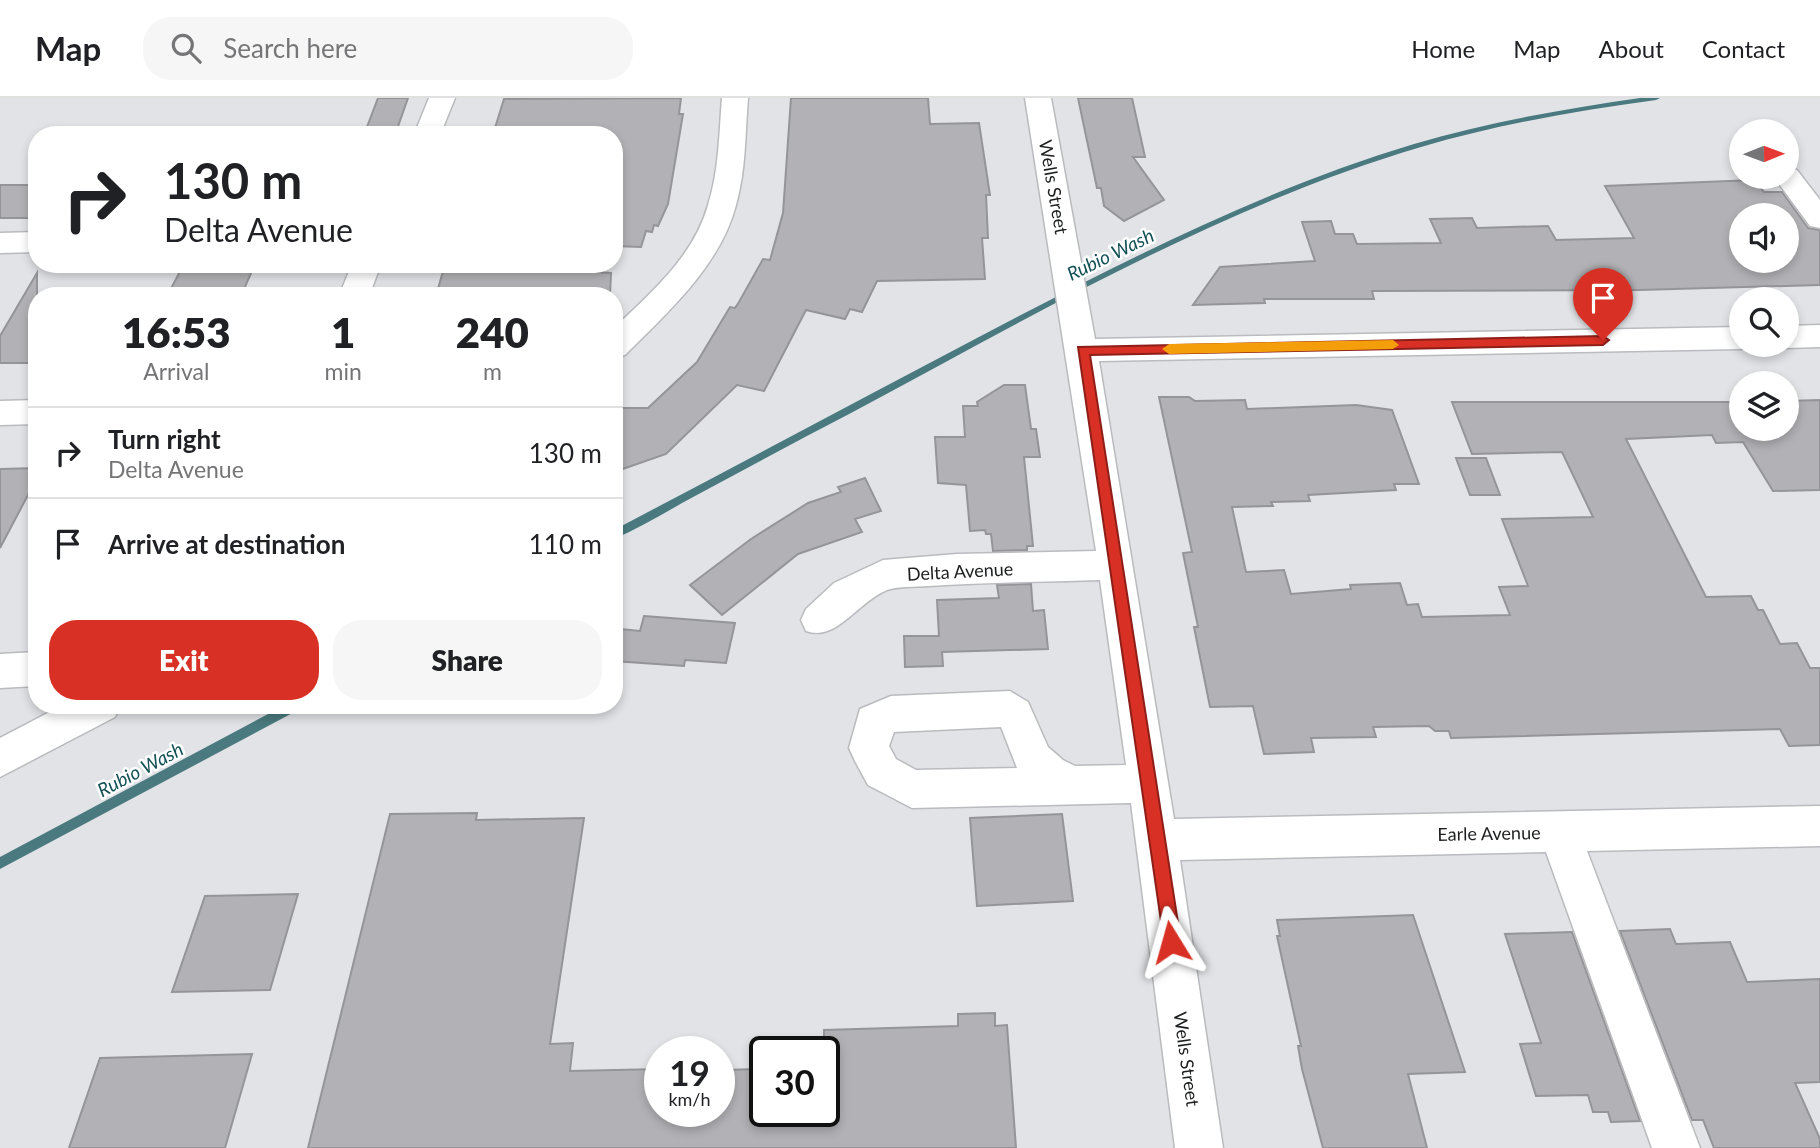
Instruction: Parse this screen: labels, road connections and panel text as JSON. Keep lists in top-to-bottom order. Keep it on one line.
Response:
{"streets":{"street":["Wells Street","Delta Avenue","Earle Avenue"]},"crossings":[["Wells Street","Delta Avenue"],["Wells Street","Earle Avenue"]],"water":["Rubio Wash"],"north":"right","page":{"header":"Map","search":"Search here","nav":["Home","Map","About","Contact"],"turn":["130 m","Delta Avenue"],"eta":["16:53","Arrival","1","min","240","m"],"list":[{"name":"Turn right","note":"Delta Avenue","value":"130 m"},{"name":"Arrive at destination","value":"110 m"}],"buttons":["Exit","Share"],"speed":"19 km/h","limit":"30"}}
